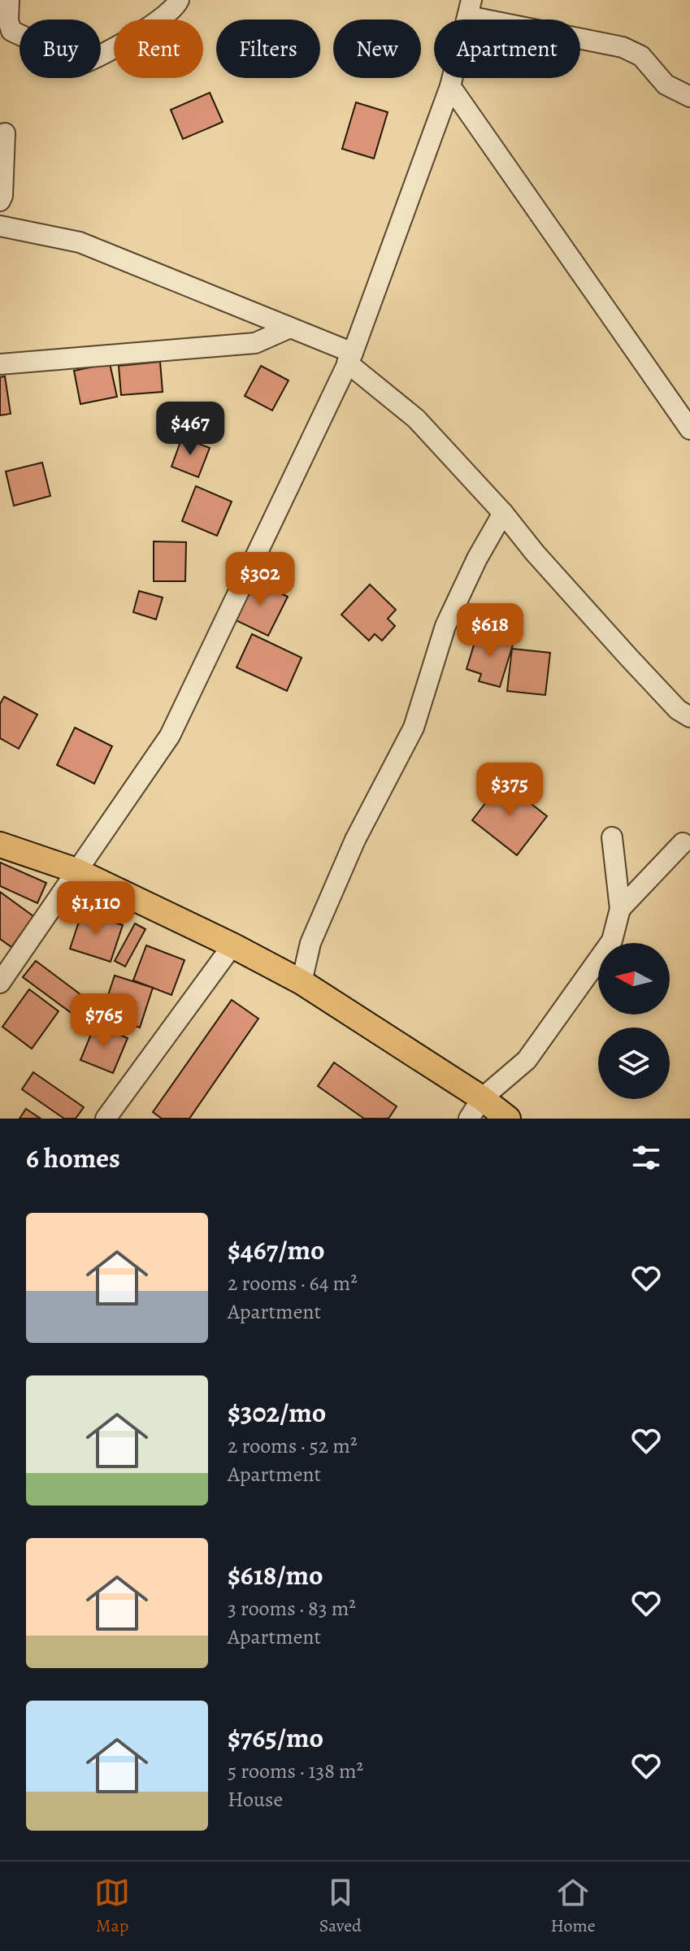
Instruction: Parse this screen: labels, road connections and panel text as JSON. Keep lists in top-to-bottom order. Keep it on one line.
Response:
{"north":"left","page":{"chip":["Buy","Rent","Filters","New","Apartment"],"price":["$467","$302","$618","$375","$1,110","$765"],"heading":"6 homes","list":[{"name":"$467/mo","note":"2 rooms · 64 m² · Apartment"},{"name":"$302/mo","note":"2 rooms · 52 m² · Apartment"},{"name":"$618/mo","note":"3 rooms · 83 m² · Apartment"},{"name":"$765/mo","note":"5 rooms · 138 m² · House"}],"tabs":["Map","Saved","Home"]}}
